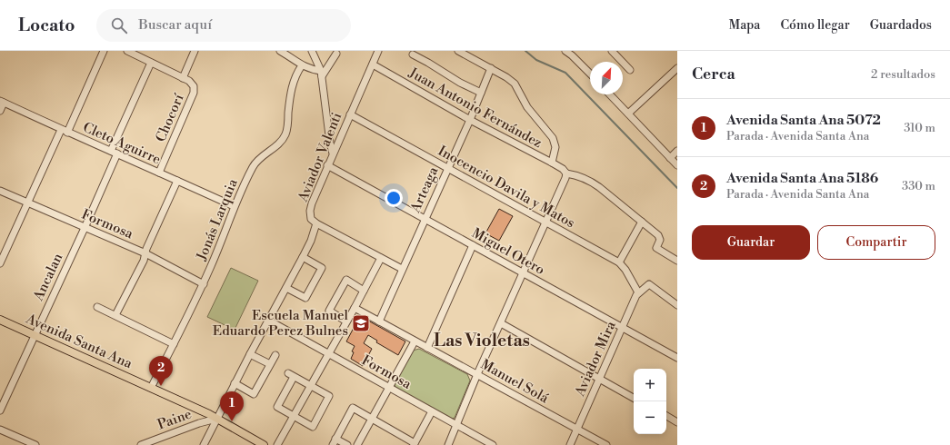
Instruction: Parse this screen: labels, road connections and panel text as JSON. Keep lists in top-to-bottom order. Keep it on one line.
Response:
{"streets":{"main road":["Avenida Santa Ana"],"street":["Juan Antonio Fernández","Chocorí","Cleto Aguirre","Aviador Valenti","Inocencio Davila y Matos","Arteaga","Jonás Larquia","Formosa","Miguel Otero","Ancalan","Aviador Mira","Manuel Solá","Paine"]},"crossings":[["Juan Antonio Fernández","Aviador Valenti"],["Juan Antonio Fernández","Arteaga"],["Chocorí","Cleto Aguirre"],["Cleto Aguirre","Jonás Larquia"],["Cleto Aguirre","Ancalan"],["Aviador Valenti","Inocencio Davila y Matos"],["Aviador Valenti","Miguel Otero"],["Inocencio Davila y Matos","Arteaga"],["Inocencio Davila y Matos","Aviador Mira"],["Arteaga","Miguel Otero"],["Arteaga","Manuel Solá"],["Jonás Larquia","Formosa"],["Jonás Larquia","Avenida Santa Ana"],["Formosa","Ancalan"],["Miguel Otero","Aviador Mira"],["Ancalan","Avenida Santa Ana"],["Avenida Santa Ana","Paine"],["Aviador Mira","Manuel Solá"]],"districts":["Las Violetas"],"places":{"school or university":["Escuela Manuel Eduardo Perez Bulnes"]},"north":"top right","page":{"header":"Locato","search":"Buscar aquí","nav":["Mapa","Cómo llegar","Guardados"],"heading":["Cerca","2 resultados"],"list":[{"mark":"1","name":"Avenida Santa Ana 5072","note":"Parada · Avenida Santa Ana","value":"310 m"},{"mark":"2","name":"Avenida Santa Ana 5186","note":"Parada · Avenida Santa Ana","value":"330 m"}],"buttons":["Guardar","Compartir"],"pins":["2","1"],"map_buttons":["+","−"]}}
